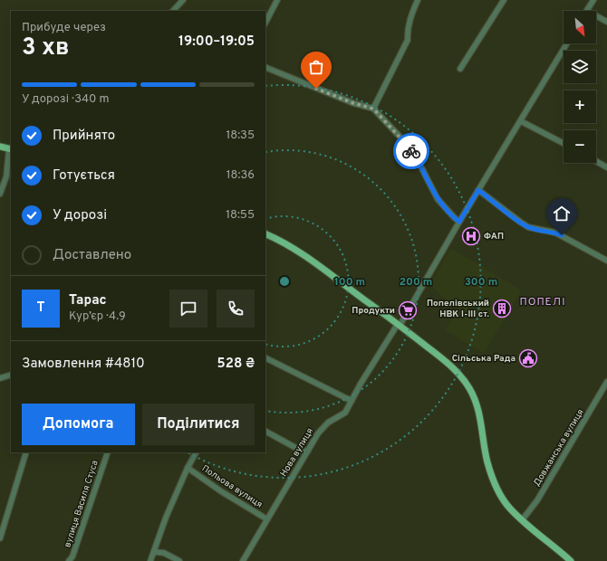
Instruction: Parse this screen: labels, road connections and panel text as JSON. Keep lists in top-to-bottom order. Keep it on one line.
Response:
{"streets":{"street":["Довжанська вулиця","Нова вулиця","Польова вулиця","вулиця Василя Стуса"]},"crossings":[["Нова вулиця","Польова вулиця"]],"districts":["ПОПЕЛІ"],"places":{"hospital":["ФАП"],"building":["Попелівський НВК І-ІІІ ст."],"supermarket":["Продукти"],"public building":["Сільська Рада"]},"north":"bottom right","page":{"map_buttons":["+","−"],"heading":["3 хв","Прибуде через","19:00–19:05"],"panel":["Тарас","Кур’єр · 4.9","Замовлення #4810","528 ₴"],"bar":"У дорозі · 340 m","list":[["Прийнято","18:35"],["Готується","18:36"],["У дорозі","18:55"],"Доставлено"],"round":"Т","buttons":["Допомога","Поділитися"]},"rings":["100 m","200 m","300 m"]}
